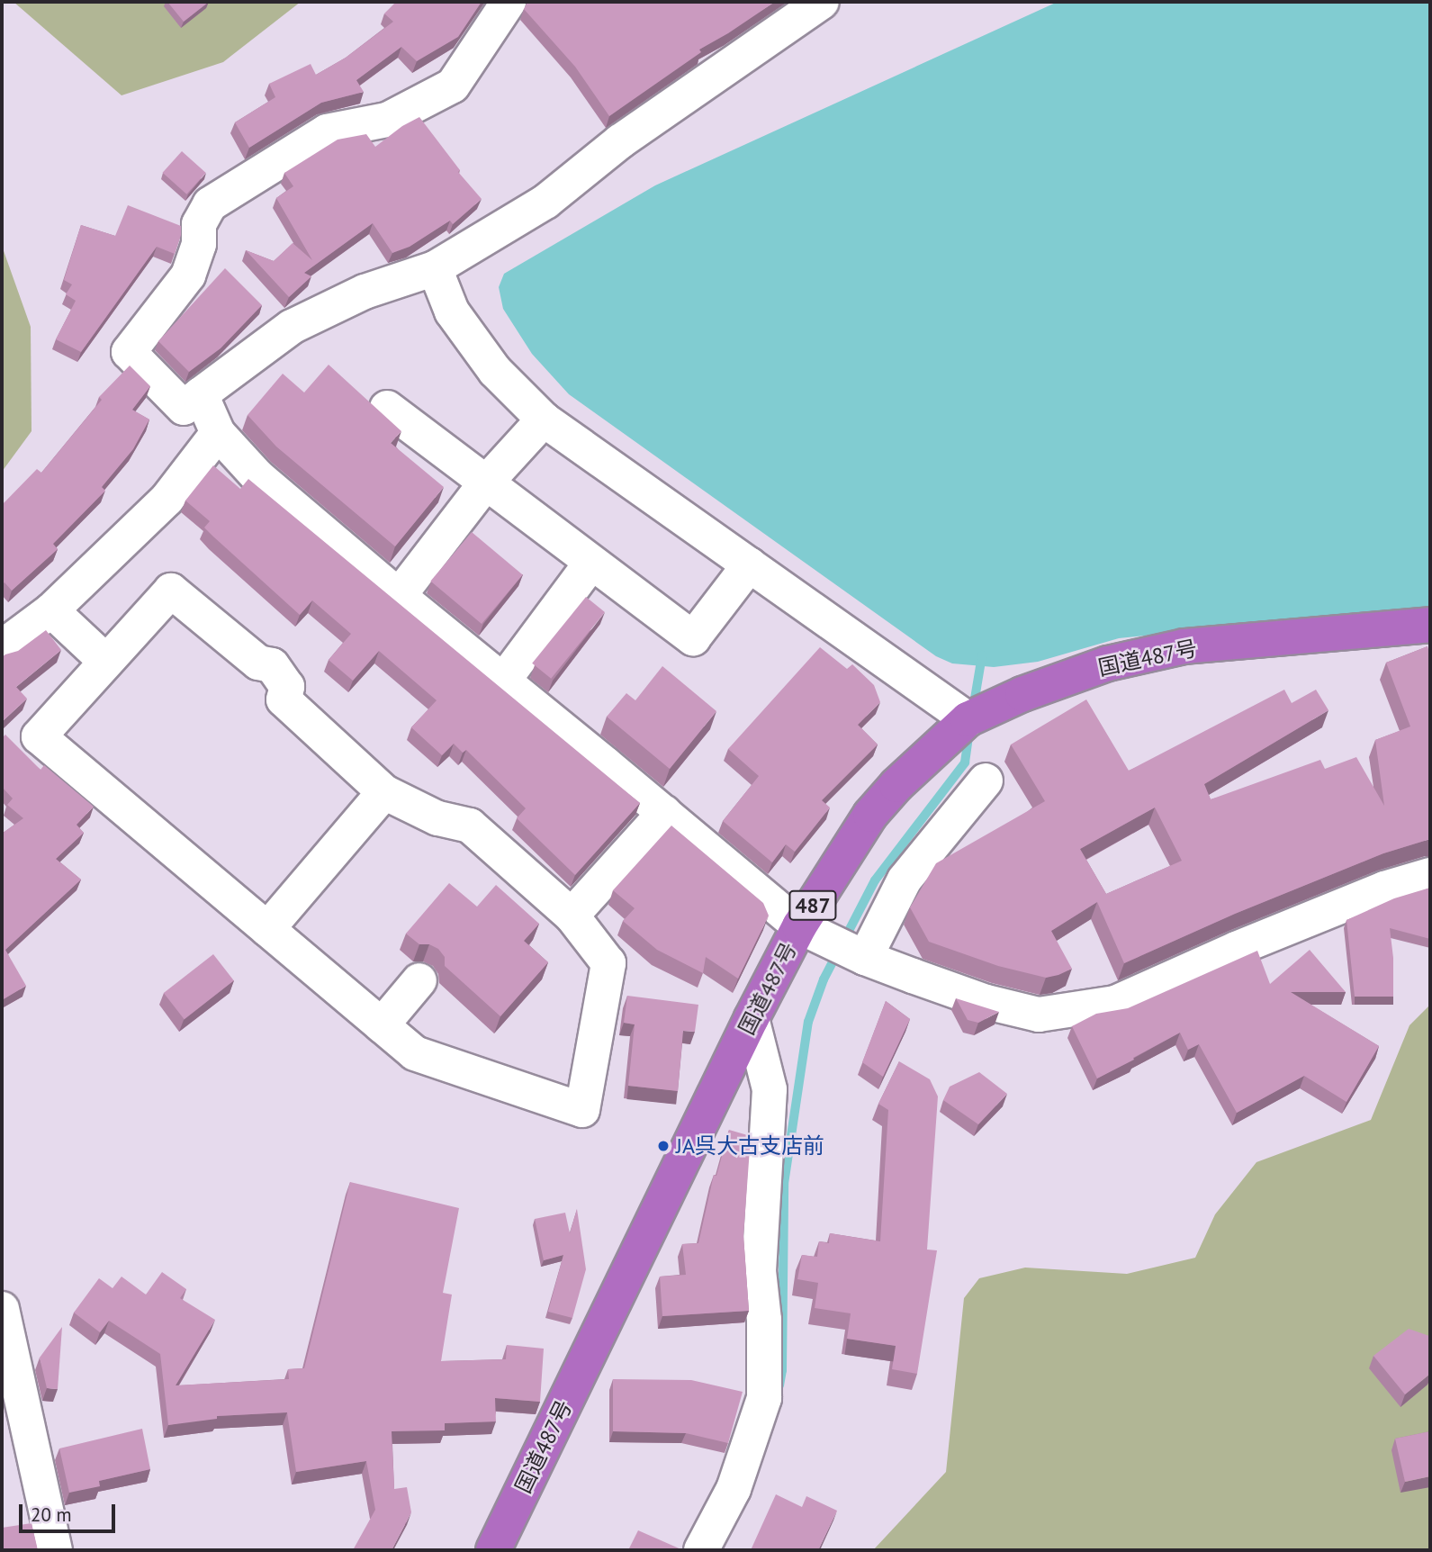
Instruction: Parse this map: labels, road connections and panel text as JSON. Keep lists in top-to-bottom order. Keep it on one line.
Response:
{"streets":{"highway":["国道487号","487"]},"places":["JA呉大古支店前"],"scale_bar":"20 m"}
